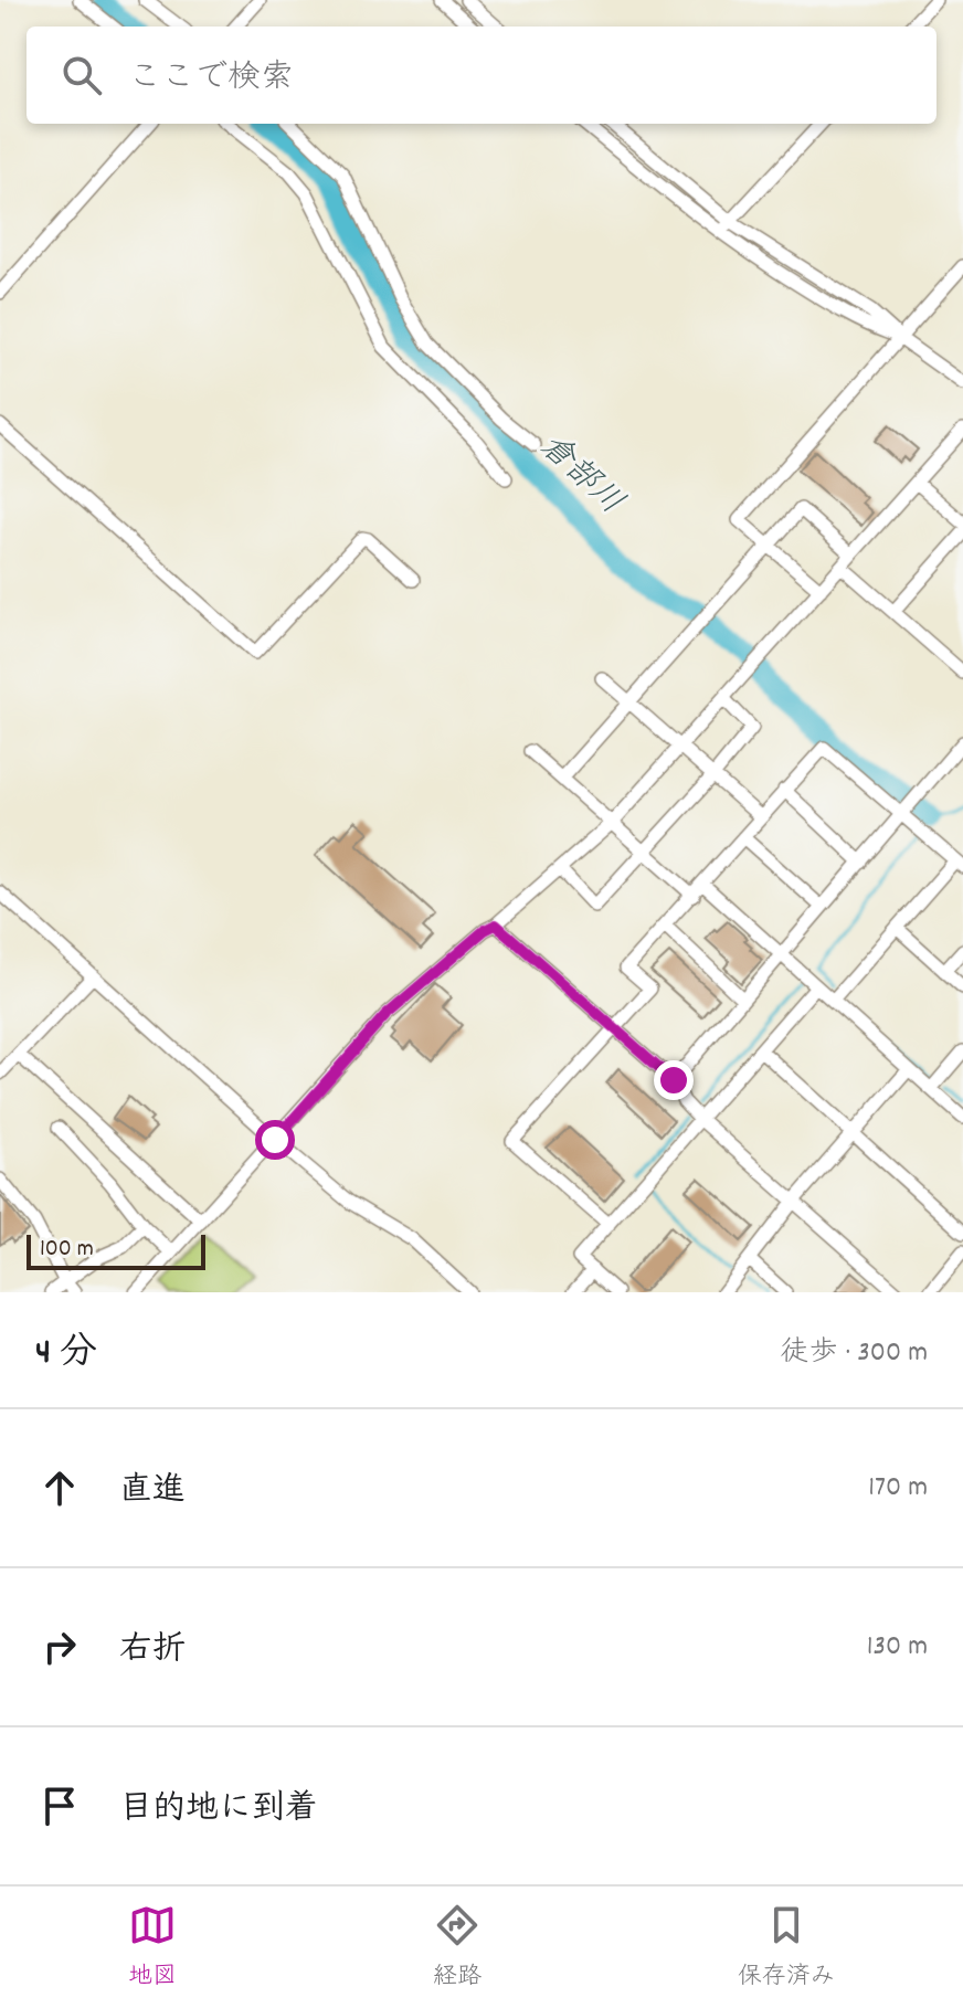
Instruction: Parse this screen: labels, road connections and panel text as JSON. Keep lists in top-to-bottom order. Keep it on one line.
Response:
{"water":["倉部川"],"scale_bar":"100 m","page":{"search":"ここで検索","scale":"100 m","heading":["4 分","徒歩 · 300 m"],"list":[["直進","170 m"],["右折","130 m"],"目的地に到着"],"nav":["地図","経路","保存済み"]}}
